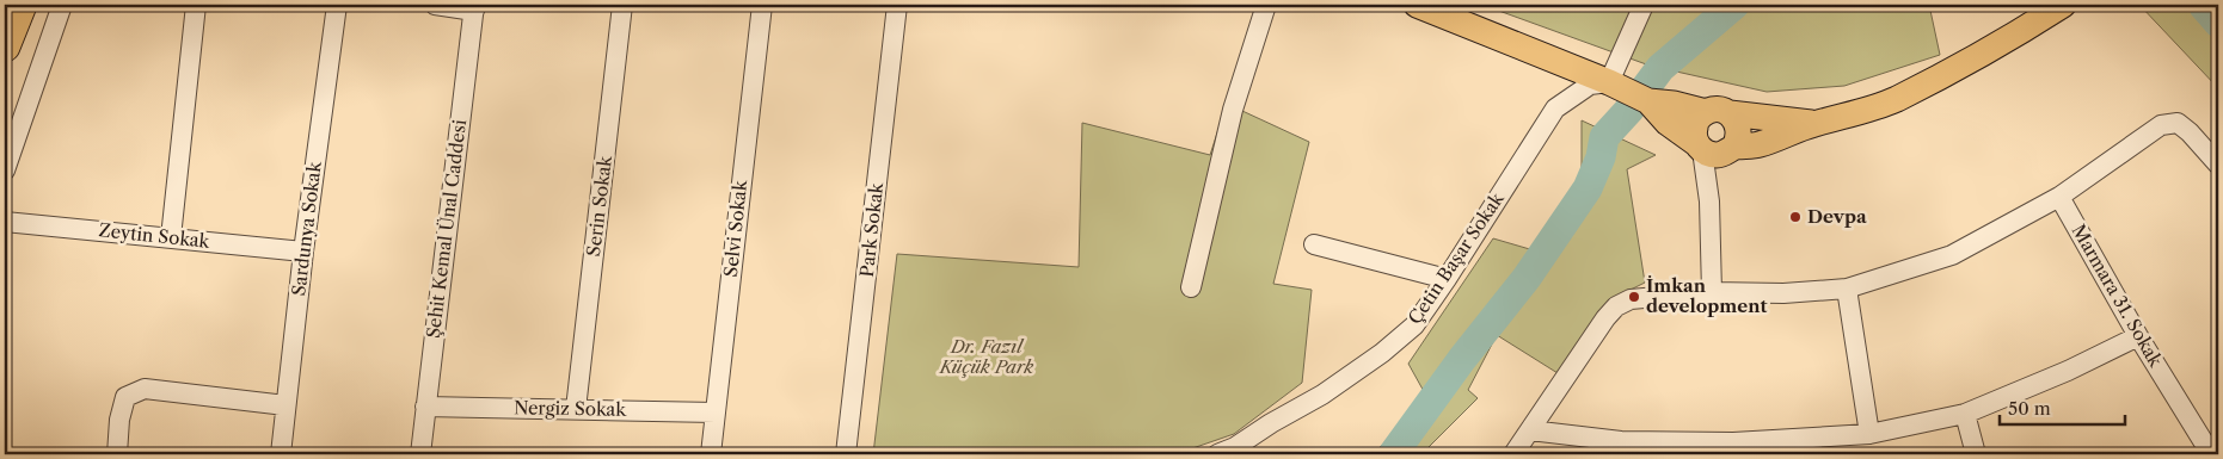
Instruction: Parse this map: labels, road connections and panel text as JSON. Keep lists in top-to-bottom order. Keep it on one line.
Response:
{"streets":{"street":["Serin Sokak","Sardunya Sokak","Şehit Kemal Ünal Caddesi","Selvi Sokak","Park Sokak","Zeytin Sokak","Çetin Başar Sokak","Marmara 31. Sokak","Nergiz Sokak"]},"crossings":[["Serin Sokak","Nergiz Sokak"],["Sardunya Sokak","Zeytin Sokak"],["Şehit Kemal Ünal Caddesi","Nergiz Sokak"],["Selvi Sokak","Nergiz Sokak"]],"parks":["Dr. Fazıl Küçük Park"],"places":["Devpa","İmkan development"],"scale_bar":"50 m"}
